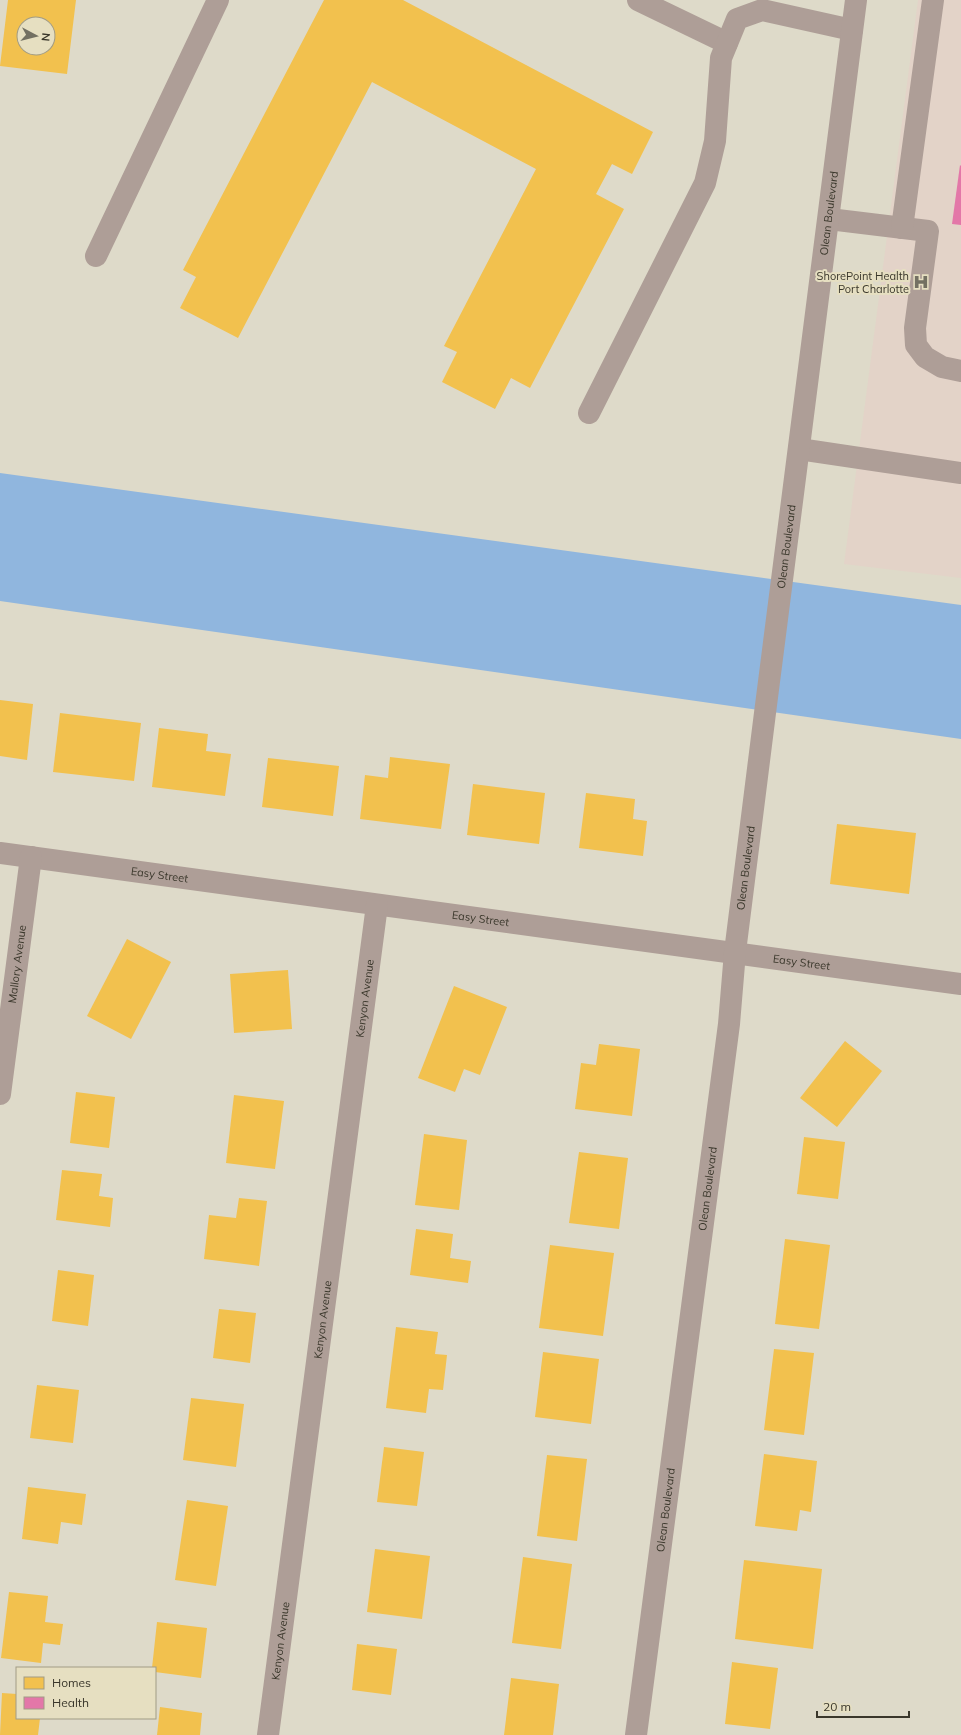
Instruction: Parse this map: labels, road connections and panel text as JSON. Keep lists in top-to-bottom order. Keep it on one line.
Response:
{"streets":{"street":["Olean Boulevard","Easy Street","Mallory Avenue","Kenyon Avenue"]},"crossings":[["Olean Boulevard","Easy Street"],["Easy Street","Mallory Avenue"],["Easy Street","Kenyon Avenue"]],"places":{"hospital":["ShorePoint Health Port Charlotte"]},"legend":["Homes","Health"],"scale_bar":"20 m","north":"right"}
